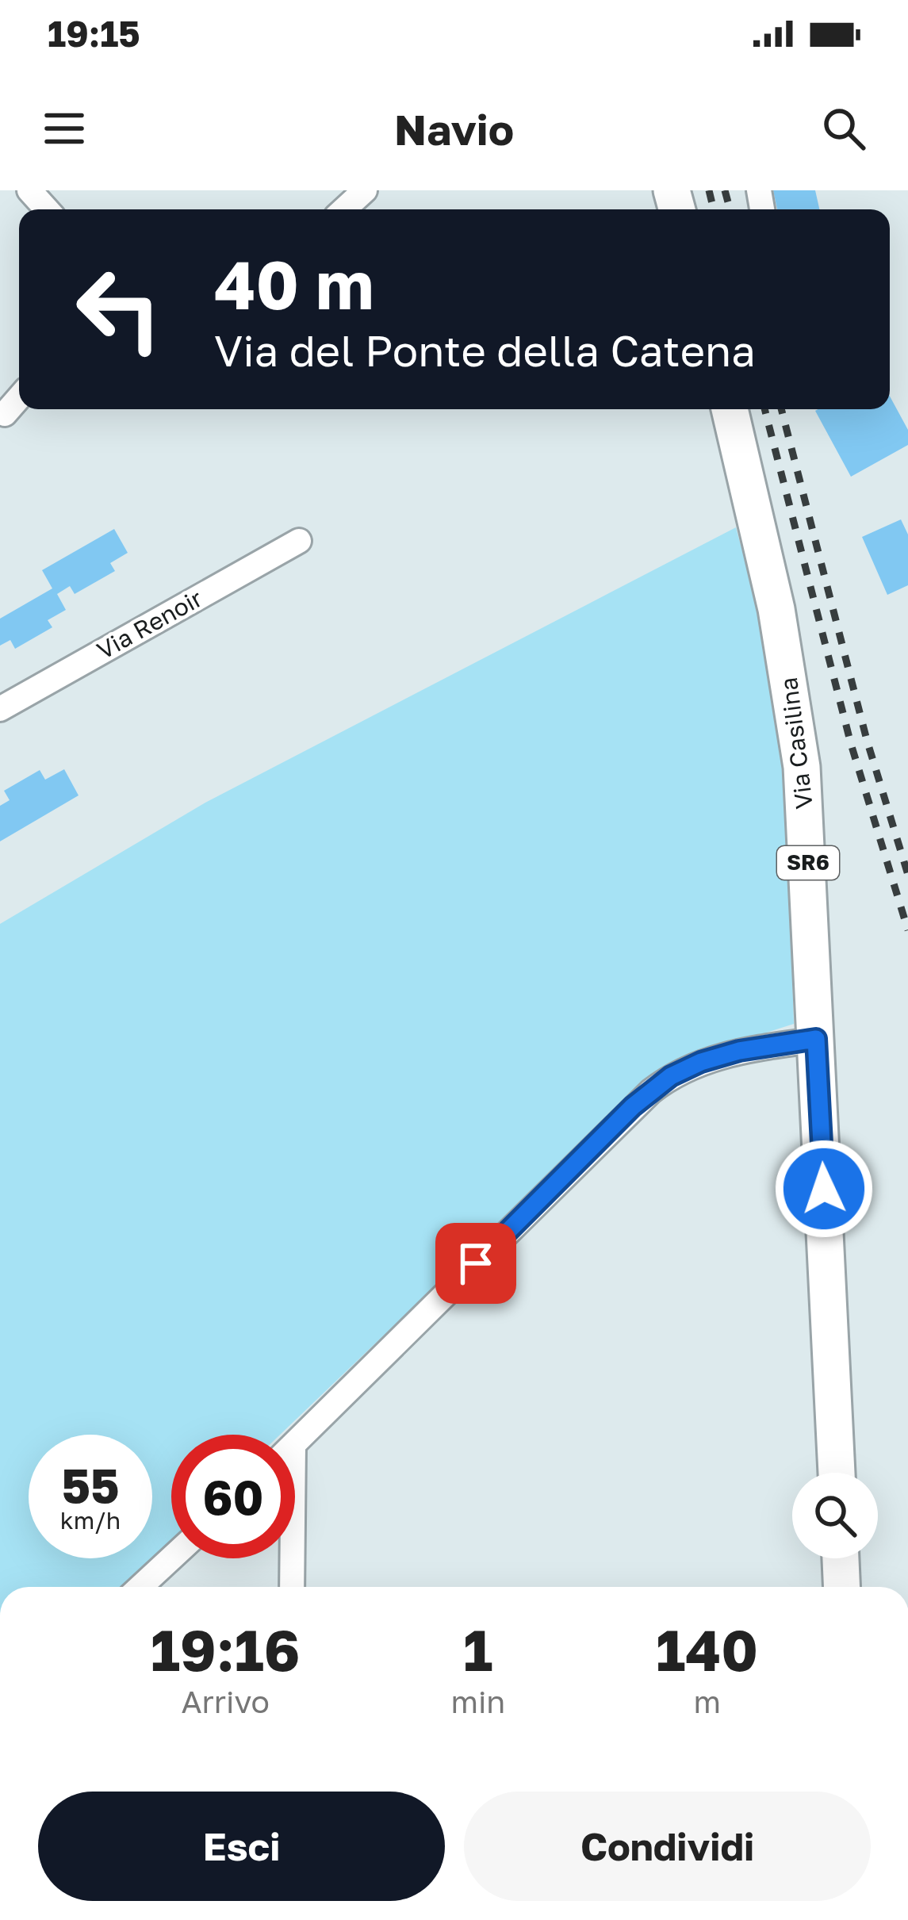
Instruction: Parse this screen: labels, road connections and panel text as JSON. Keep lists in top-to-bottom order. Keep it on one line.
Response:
{"streets":{"main road":["Via Casilina","SR6"],"street":["Via Renoir"]},"page":{"status":"19:15","header":"Navio","turn":["40 m","Via del Ponte della Catena"],"speed":"55 km/h","limit":"60","eta":["19:16","Arrivo","1","min","140","m"],"buttons":["Esci","Condividi"]}}
